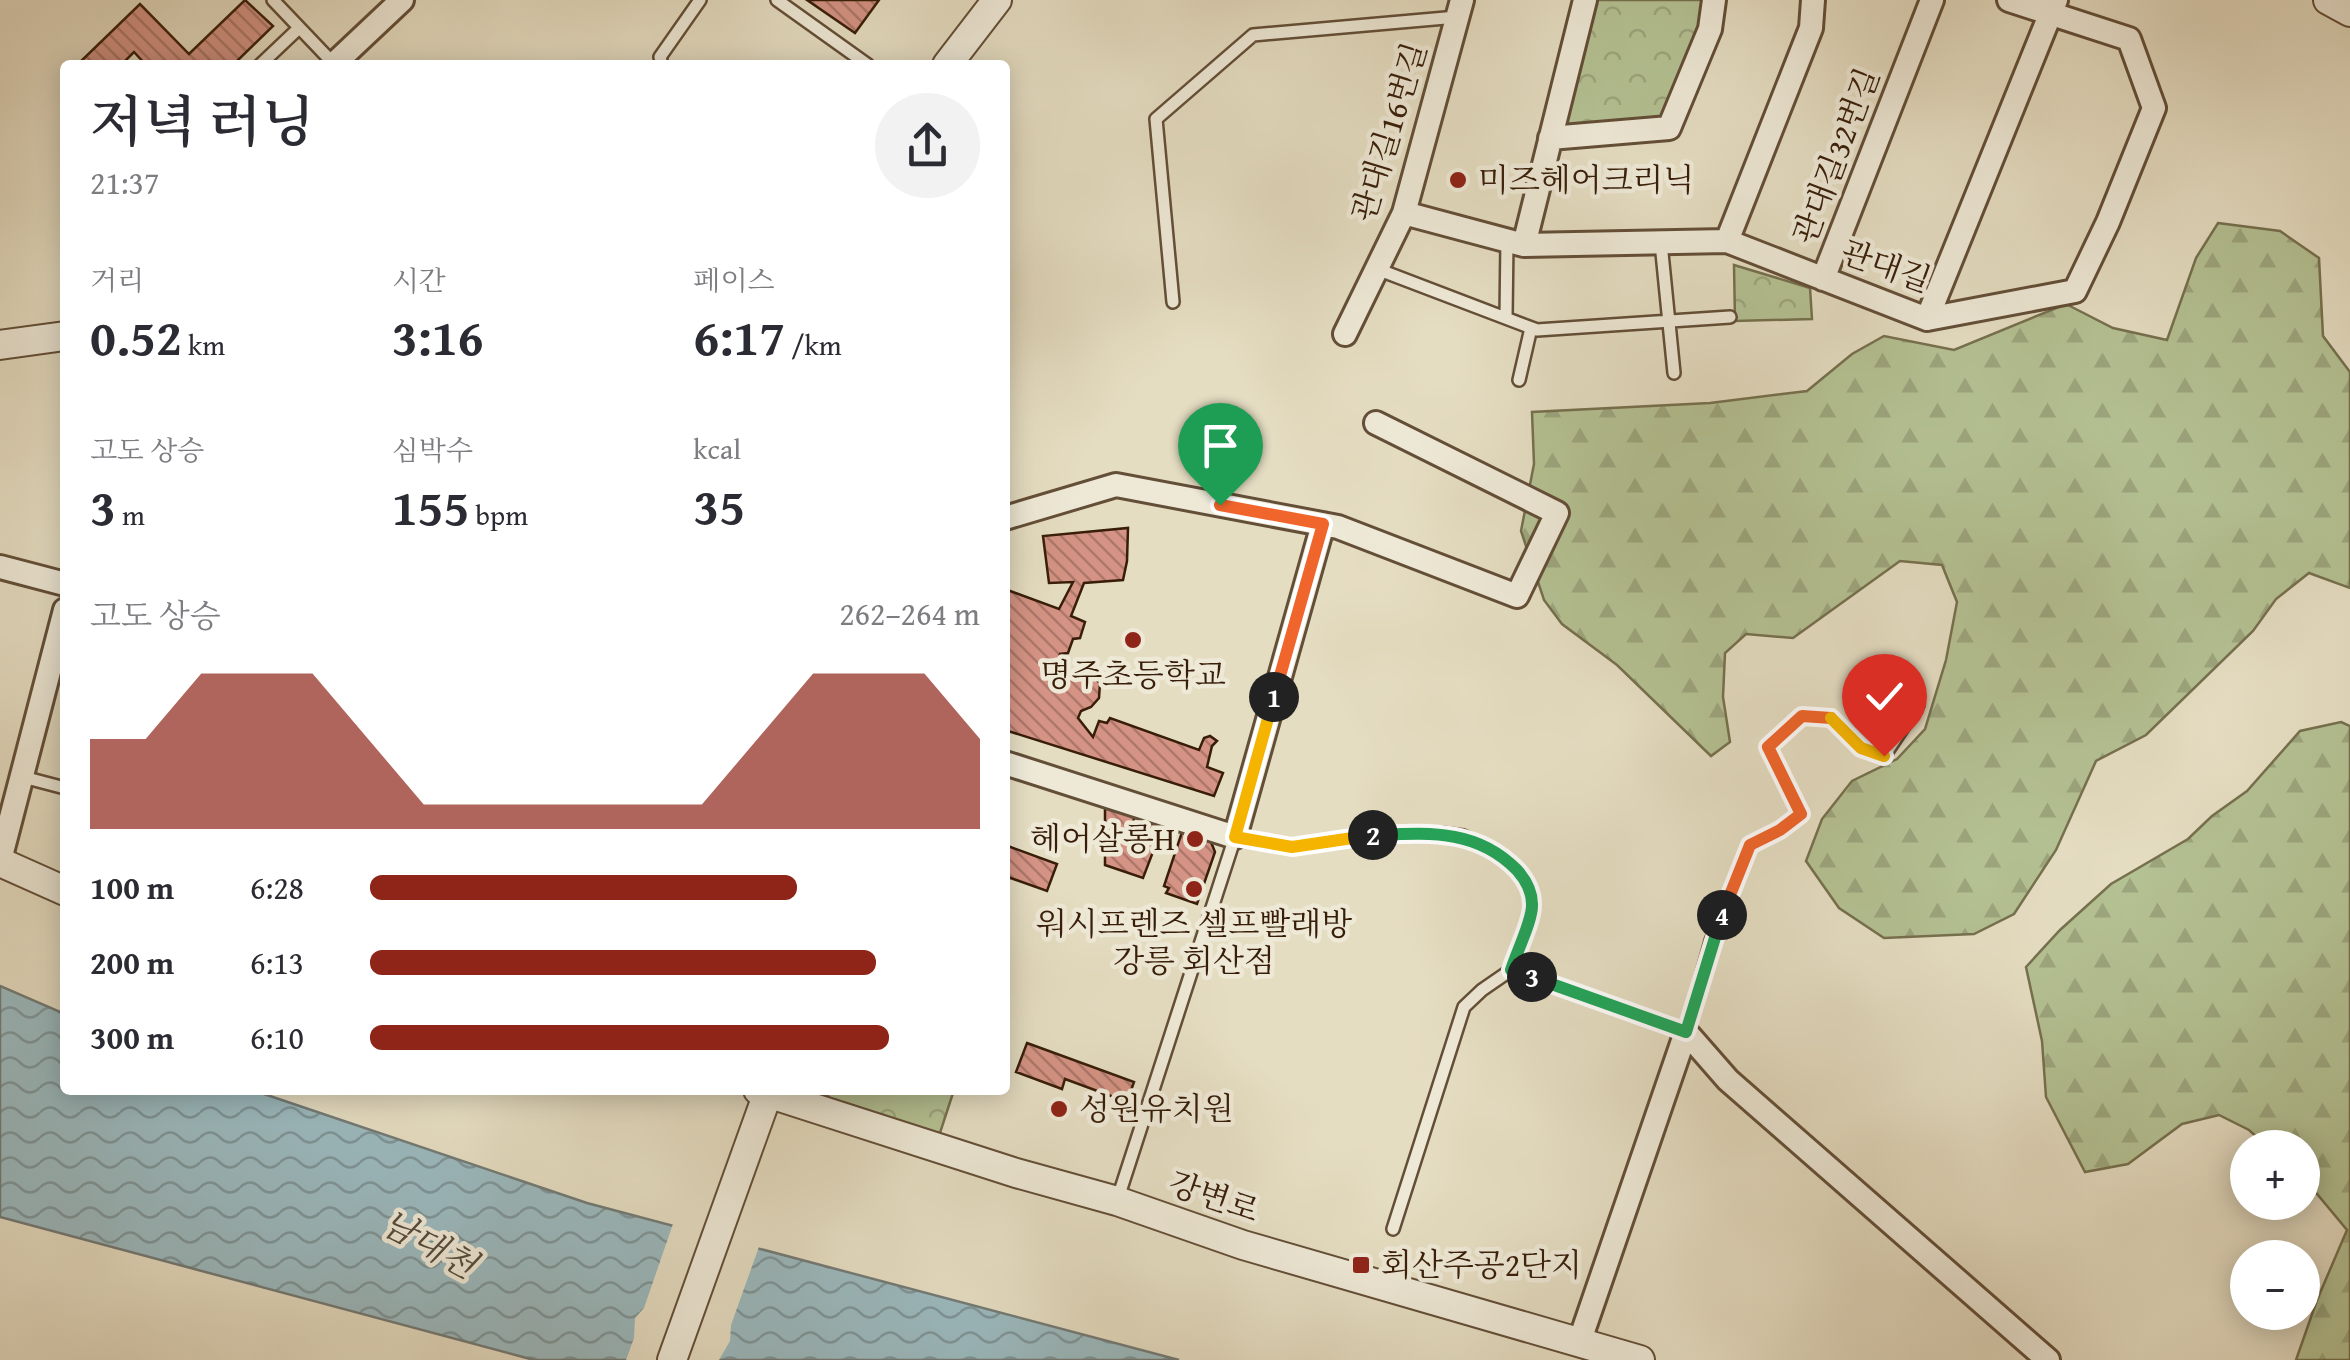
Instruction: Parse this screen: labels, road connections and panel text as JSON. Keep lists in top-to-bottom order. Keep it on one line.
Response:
{"streets":{"street":["관대길16번길","관대길32번길","관대길","강변로"]},"crossings":[["관대길16번길","관대길"],["관대길32번길","관대길"]],"water":["남대천"],"places":{"other":["미즈헤어크리닉","명주초등학교","헤어살롱H","워시프렌즈 셀프빨래방 강릉 회산점","성원유치원"],"transit":["회산주공2단지"]},"page":{"heading":["저녁 러닝","21:37"],"stats":[["거리","0.52 km"],["시간","3:16"],["페이스","6:17 /km"],["고도 상승","3 m"],["심박수","155 bpm"],["kcal","35"]],"chart":["고도 상승","262–264 m"],"pins":["1","2","4","3"],"list":[{"name":"100 m","note":"6:28"},{"name":"200 m","note":"6:13"},{"name":"300 m","note":"6:10"}],"map_buttons":["+","−"]}}
